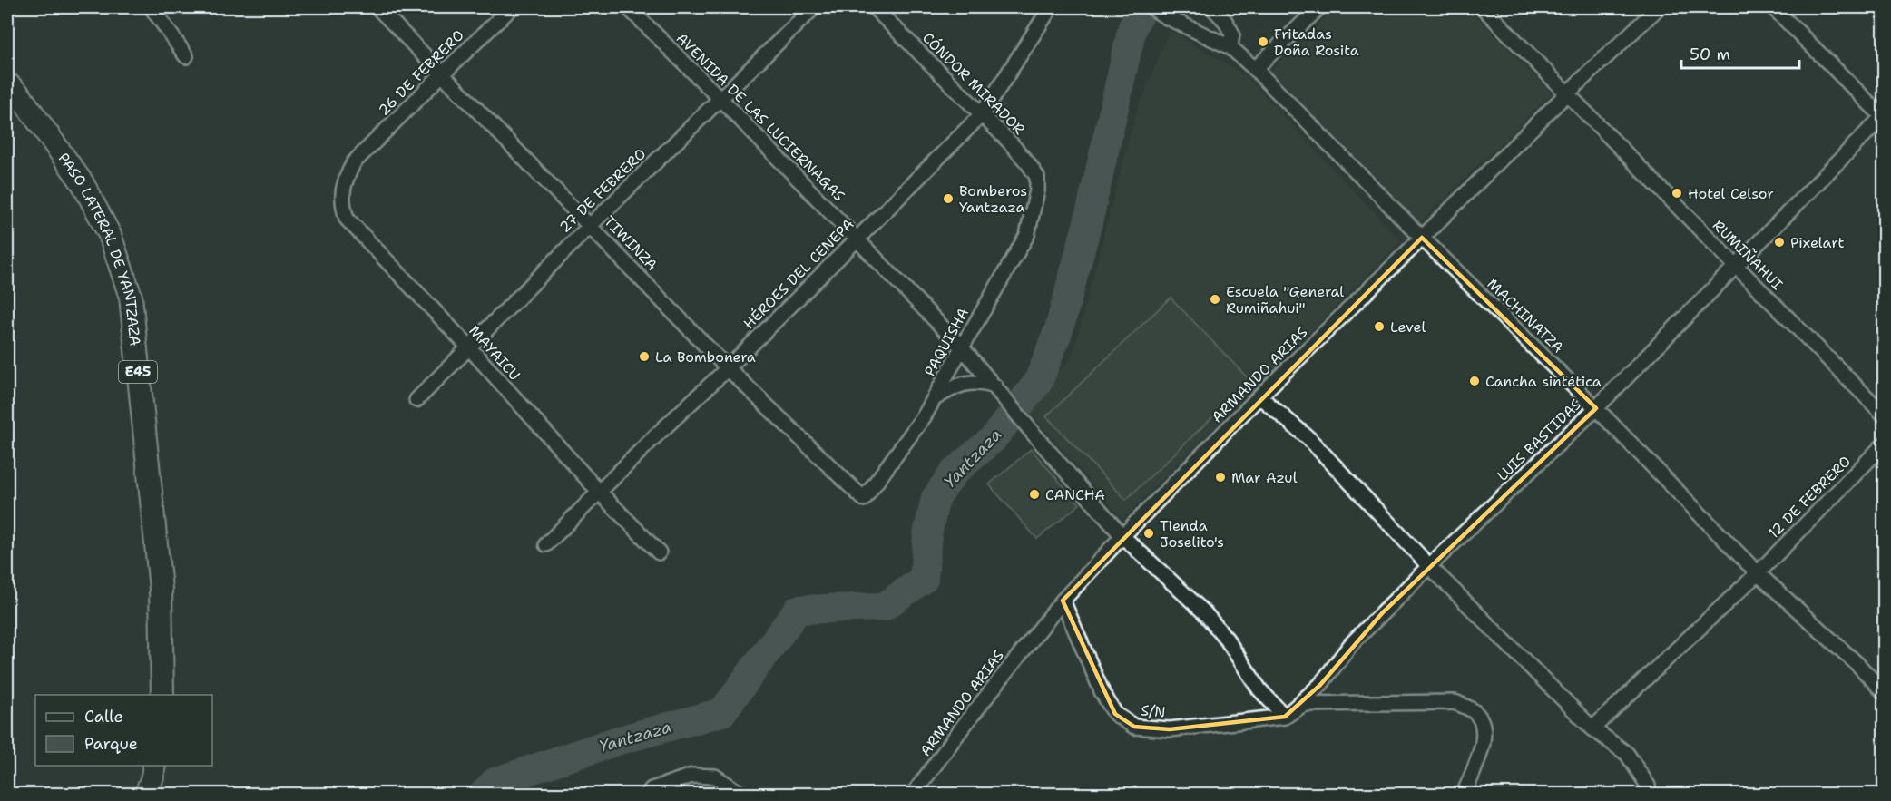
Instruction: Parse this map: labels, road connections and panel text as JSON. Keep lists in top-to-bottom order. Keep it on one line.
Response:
{"streets":{"highway":["PASO LATERAL DE YANTZAZA","E45"],"street":["26 DE FEBRERO","CÓNDOR MIRADOR","AVENIDA DE LAS LUCIERNAGAS","27 DE FEBRERO","TIWINZA","RUMIÑAHUI","HÉROES DEL CENEPA","MACHINATZA","PAQUISHA","MAYAICU","ARMANDO ARIAS","LUIS BASTIDAS","12 DE FEBRERO","S/N"]},"crossings":[["26 DE FEBRERO","TIWINZA"],["26 DE FEBRERO","MAYAICU"],["CÓNDOR MIRADOR","HÉROES DEL CENEPA"],["CÓNDOR MIRADOR","PAQUISHA"],["AVENIDA DE LAS LUCIERNAGAS","27 DE FEBRERO"],["AVENIDA DE LAS LUCIERNAGAS","HÉROES DEL CENEPA"],["AVENIDA DE LAS LUCIERNAGAS","PAQUISHA"],["AVENIDA DE LAS LUCIERNAGAS","ARMANDO ARIAS"],["27 DE FEBRERO","TIWINZA"],["27 DE FEBRERO","MAYAICU"],["TIWINZA","HÉROES DEL CENEPA"],["TIWINZA","PAQUISHA"],["RUMIÑAHUI","ARMANDO ARIAS"],["RUMIÑAHUI","LUIS BASTIDAS"],["HÉROES DEL CENEPA","MAYAICU"],["MACHINATZA","ARMANDO ARIAS"],["MACHINATZA","LUIS BASTIDAS"],["MACHINATZA","12 DE FEBRERO"],["ARMANDO ARIAS","S/N"],["LUIS BASTIDAS","S/N"]],"water":["Yantzaza"],"places":["Fritadas Doña Rosita","Hotel Celsor","Bomberos Yantzaza","Pixelart","Escuela \"General Rumiñahui\"","Level","La Bombonera","Cancha sintética","Mar Azul","CANCHA","Tienda Joselito's"],"legend":["Calle","Parque"],"scale_bar":"50 m"}
